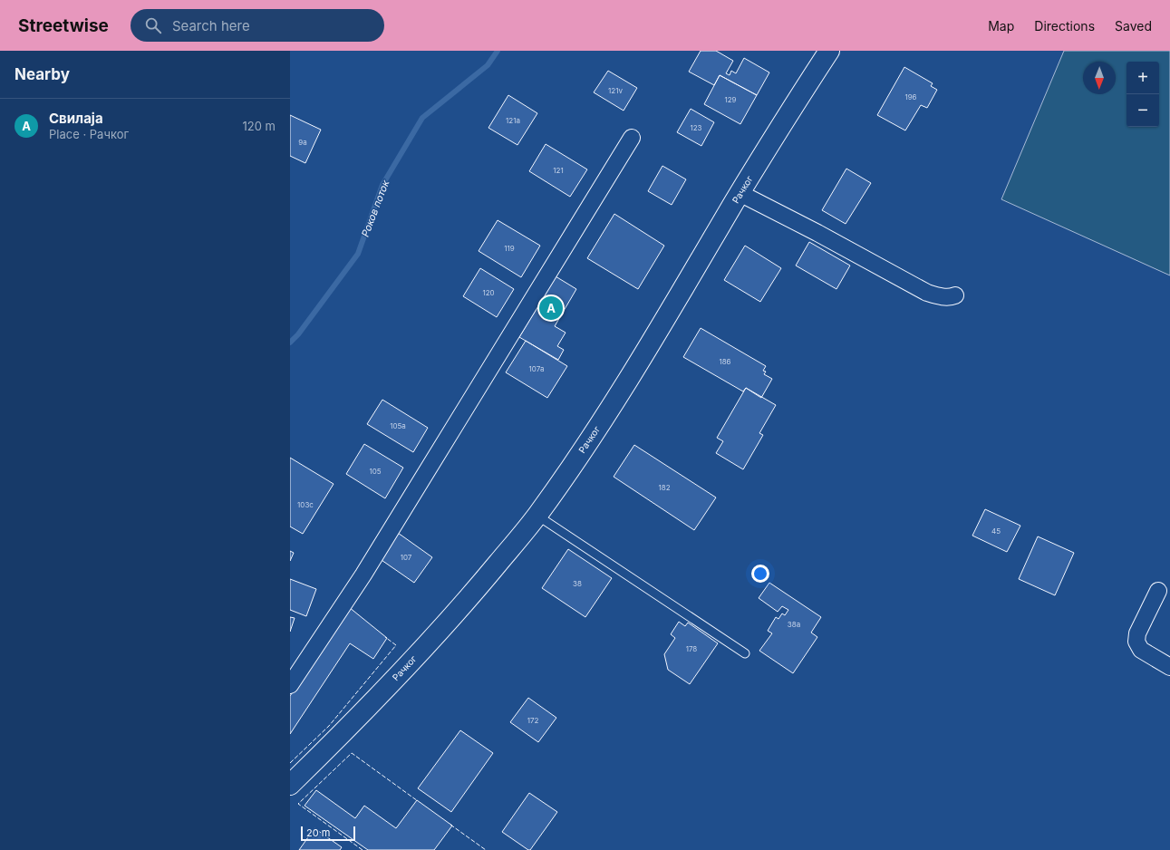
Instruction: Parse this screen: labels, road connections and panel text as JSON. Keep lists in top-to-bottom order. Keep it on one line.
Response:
{"streets":{"main road":["Рачког"]},"water":["Роков поток"],"house_numbers":["121v","196","129","121a","123","9a","121","119","120","186","107a","105a","105","182","103c","45","107","38","38a","178","172"],"scale_bar":"20 m","north":"bottom","page":{"header":"Streetwise","search":"Search here","nav":["Map","Directions","Saved"],"heading":"Nearby","map_buttons":["+","−"],"list":[{"mark":"A","name":"Свилаја","note":"Place · Рачког","value":"120 m"}],"pins":"A","scale":"20 m"}}
